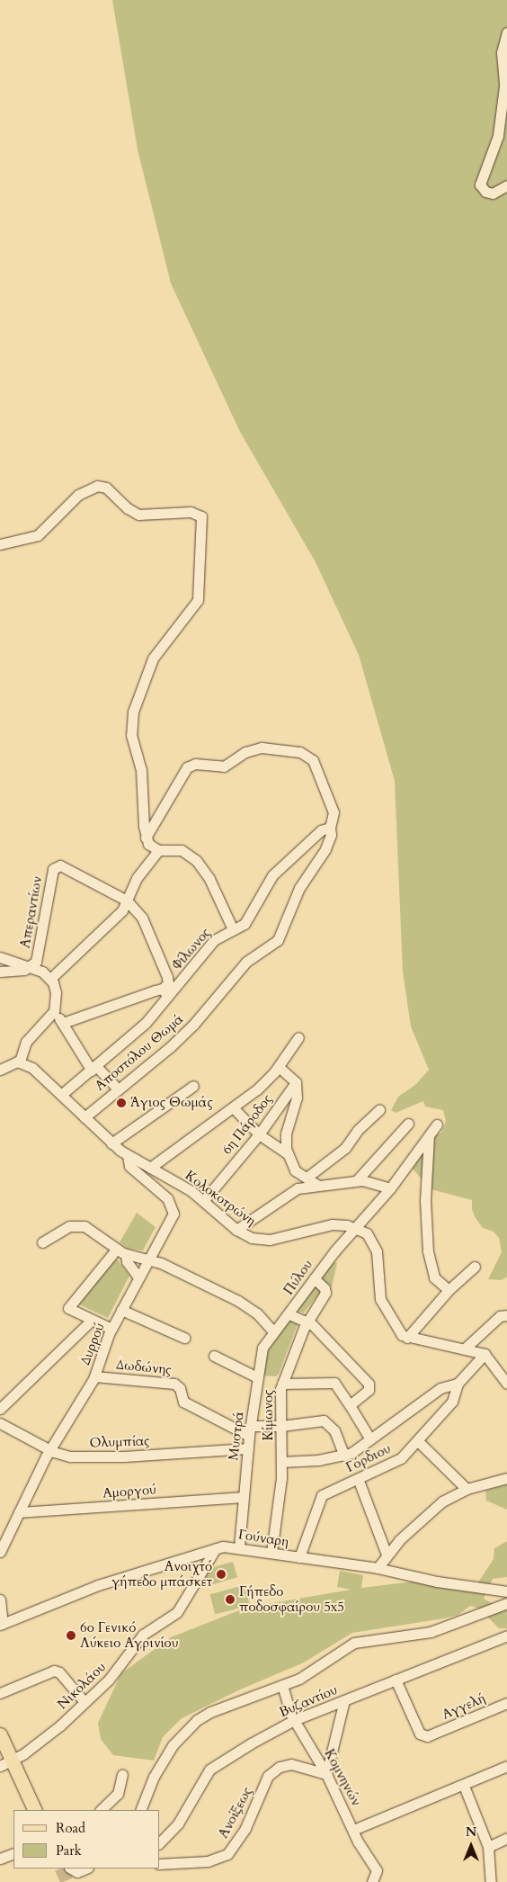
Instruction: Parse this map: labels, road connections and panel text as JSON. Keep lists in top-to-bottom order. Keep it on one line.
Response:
{"streets":{"street":["Απεραντίων","Φίλωνος","Αποστόλου Θωμά","6η Πάροδος","Κολοκοτρώνη","Πύλου","Δυρρού","Δωδώνης","Κίμωνος","Μυστρά","Ολυμπίας","Γόρδιου","Αμοργού","Γούναρη","Νικολάου","Βυζαντίου","Αγγελή","Κομνηνών","Ανοίξεως"]},"crossings":[["Φίλωνος","Αποστόλου Θωμά"],["Φίλωνος","Κολοκοτρώνη"],["Αποστόλου Θωμά","Κολοκοτρώνη"],["6η Πάροδος","Κολοκοτρώνη"],["Κολοκοτρώνη","Πύλου"],["Κολοκοτρώνη","Δυρρού"],["Πύλου","Κίμωνος"],["Πύλου","Μυστρά"],["Δυρρού","Δωδώνης"],["Δυρρού","Ολυμπίας"],["Δυρρού","Αμοργού"],["Δωδώνης","Μυστρά"],["Κίμωνος","Γόρδιου"],["Κίμωνος","Γούναρη"],["Μυστρά","Ολυμπίας"],["Μυστρά","Αμοργού"],["Μυστρά","Γούναρη"],["Γόρδιου","Γούναρη"],["Γούναρη","Νικολάου"],["Βυζαντίου","Αγγελή"],["Βυζαντίου","Κομνηνών"],["Κομνηνών","Ανοίξεως"]],"places":["Άγιος Θωμάς","Ανοιχτό γήπεδο μπάσκετ","Γήπεδο ποδοσφαίρου 5x5","6ο Γενικό Λύκειο Αγρινίου"],"legend":["Road","Park"],"north":"top"}
